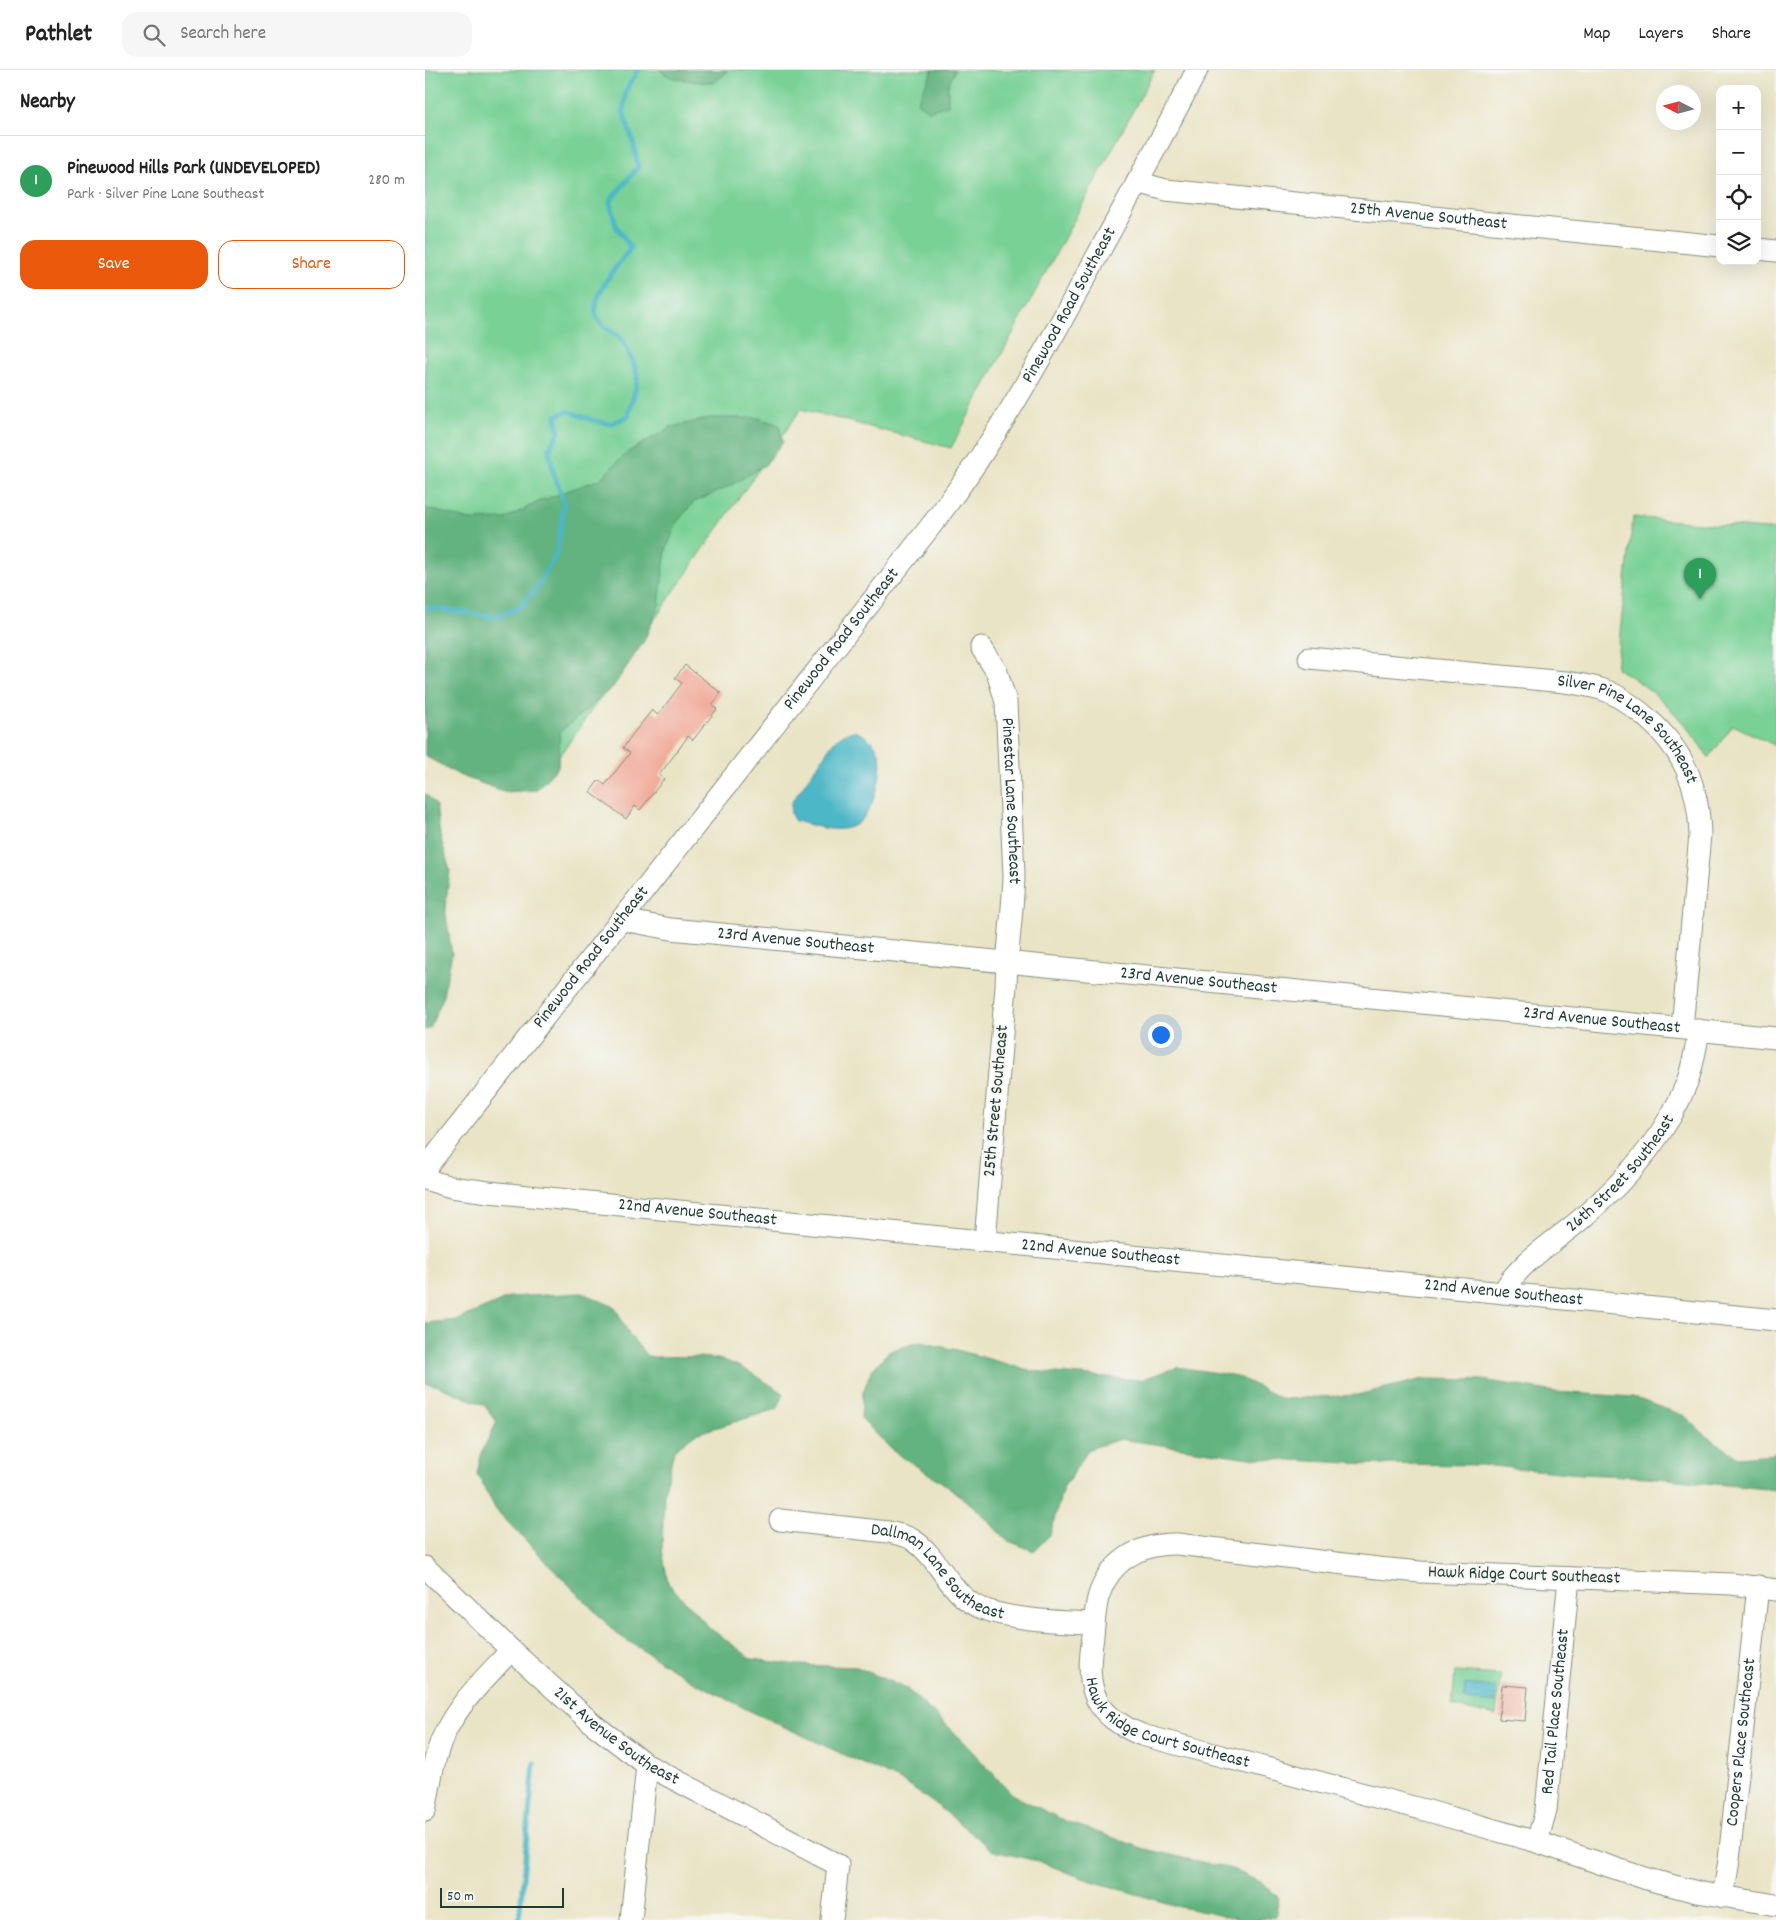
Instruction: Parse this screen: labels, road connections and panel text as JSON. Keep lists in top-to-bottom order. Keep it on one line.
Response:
{"streets":{"street":["25th Avenue Southeast","Pinewood Road Southeast","Silver Pine Lane Southeast","Pinestar Lane Southeast","23rd Avenue Southeast","25th Street Southeast","26th Street Southeast","22nd Avenue Southeast","Dallman Lane Southeast","Hawk Ridge Court Southeast","Red Tail Place Southeast","21st Avenue Southeast","Coopers Place Southeast"]},"crossings":[["25th Avenue Southeast","Pinewood Road Southeast"],["Pinewood Road Southeast","23rd Avenue Southeast"],["Silver Pine Lane Southeast","23rd Avenue Southeast"],["Silver Pine Lane Southeast","26th Street Southeast"],["Pinestar Lane Southeast","23rd Avenue Southeast"],["Pinestar Lane Southeast","25th Street Southeast"],["23rd Avenue Southeast","25th Street Southeast"],["23rd Avenue Southeast","26th Street Southeast"],["25th Street Southeast","22nd Avenue Southeast"],["26th Street Southeast","22nd Avenue Southeast"],["Dallman Lane Southeast","Hawk Ridge Court Southeast"],["Hawk Ridge Court Southeast","Red Tail Place Southeast"],["Hawk Ridge Court Southeast","Coopers Place Southeast"]],"scale_bar":"50 m","north":"left","page":{"header":"Pathlet","search":"Search here","nav":["Map","Layers","Share"],"heading":"Nearby","map_buttons":["+","−"],"list":[{"mark":"1","name":"Pinewood Hills Park (UNDEVELOPED)","note":"Park · Silver Pine Lane Southeast","value":"280 m"}],"buttons":["Save","Share"],"pins":"1","scale":"50 m"}}
